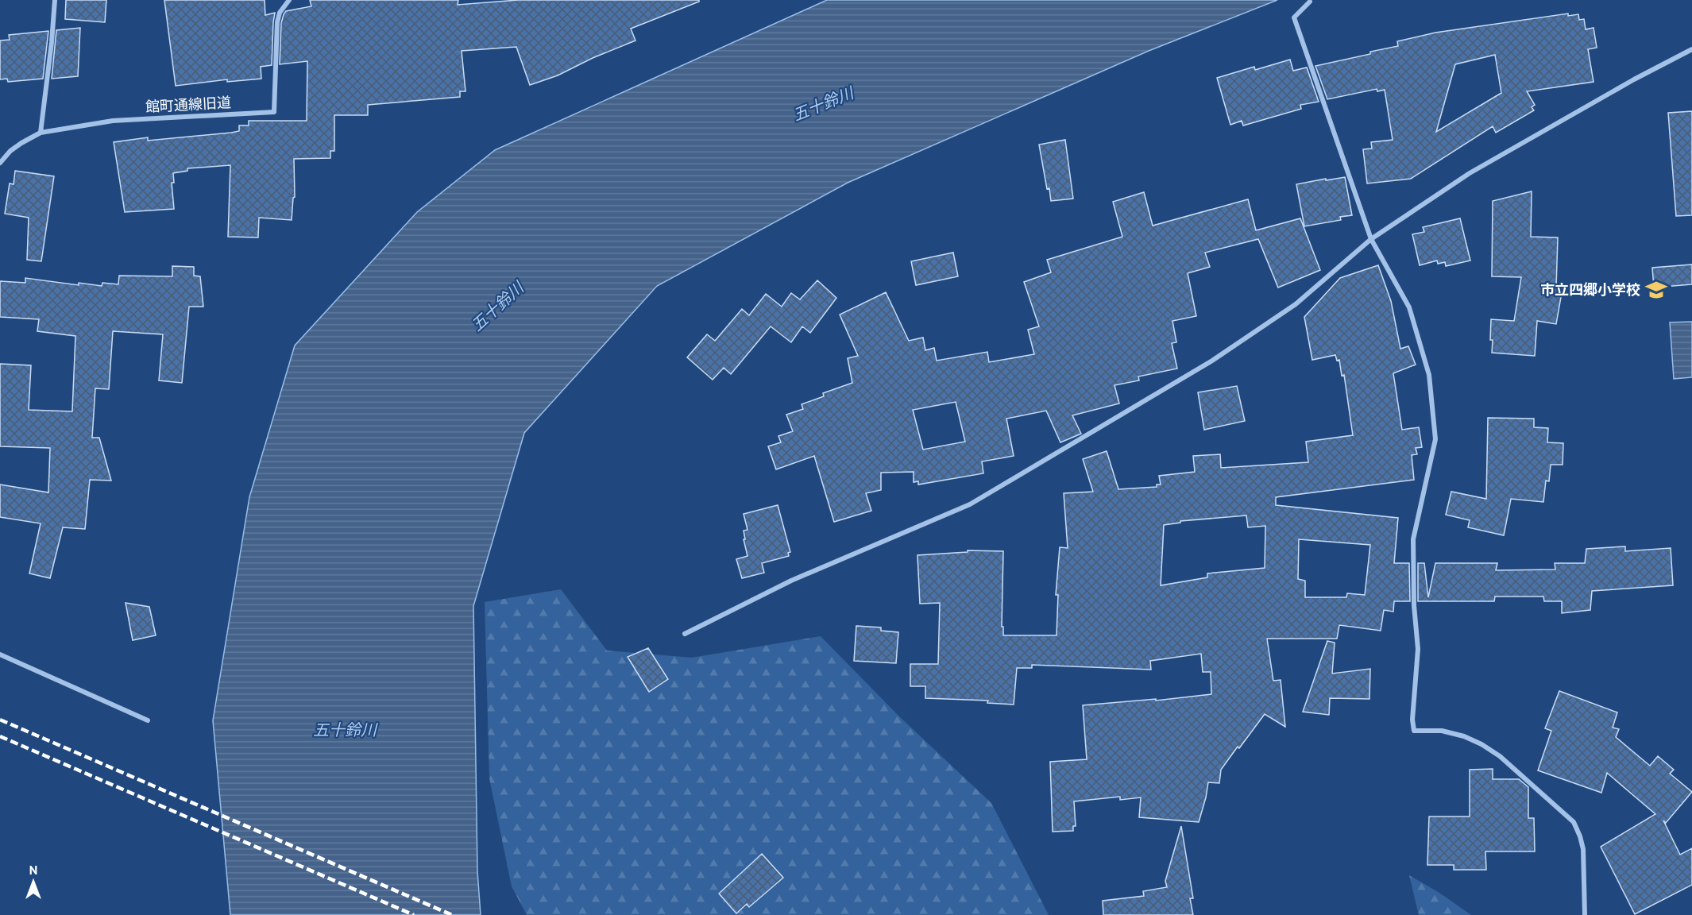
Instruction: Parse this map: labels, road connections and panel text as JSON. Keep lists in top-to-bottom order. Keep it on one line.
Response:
{"streets":{"street":["館町通線旧道"]},"water":["五十鈴川"],"places":{"school or university":["市立四郷小学校"]},"north":"top"}
